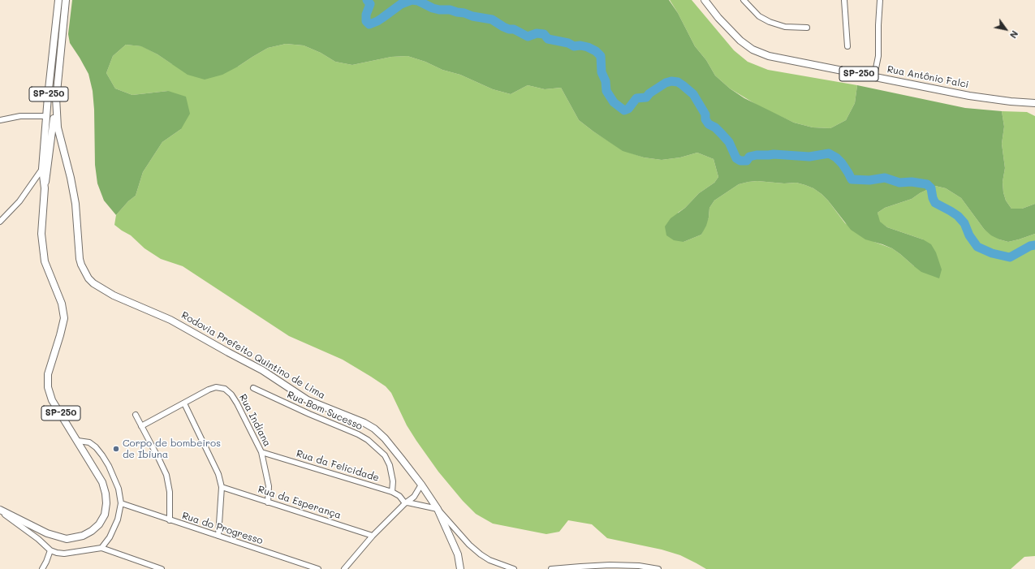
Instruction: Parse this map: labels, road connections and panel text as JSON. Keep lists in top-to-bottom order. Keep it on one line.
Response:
{"streets":{"main road":["SP-250","Rua Antônio Falci","Rodovia Prefeito Quintino de Lima"],"street":["Rua Bom Sucesso","Rua Indiana","Rua da Felicidade","Rua da Esperança","Rua do Progresso"]},"crossings":[["SP-250","Rodovia Prefeito Quintino de Lima"],["Rua Bom Sucesso","Rua da Felicidade"],["Rua Indiana","Rua da Felicidade"],["Rua Indiana","Rua da Esperança"]],"places":["Corpo de bombeiros de Ibiuna"],"north":"bottom right"}
